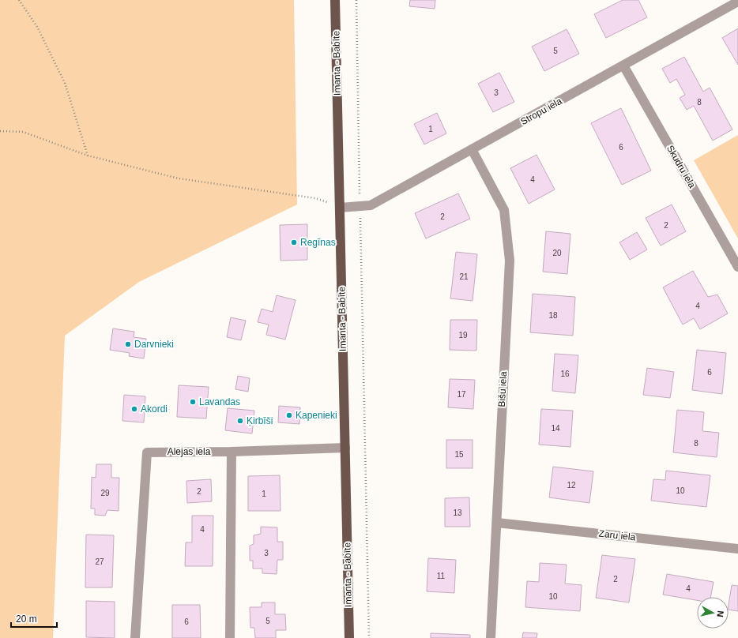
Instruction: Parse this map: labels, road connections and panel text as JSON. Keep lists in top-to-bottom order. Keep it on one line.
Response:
{"streets":{"main road":["Imanta - Babīte"],"street":["Stropu iela","Skudru iela","Bišu iela","Alejas iela","Zaru iela"]},"crossings":[["Imanta - Babīte","Stropu iela"],["Stropu iela","Skudru iela"],["Stropu iela","Bišu iela"],["Bišu iela","Zaru iela"]],"places":["Regīnas","Darvnieki","Lavandas","Akordi","Kapenieki","Ķirbīši"],"house_numbers":["5","3","8","1","6","4","2","2","20","21","4","18","19","6","16","17","14","8","15","12","10","2","29","1","13","4","3","27","11","2","4","10","5","6"],"scale_bar":"20 m","north":"right"}
